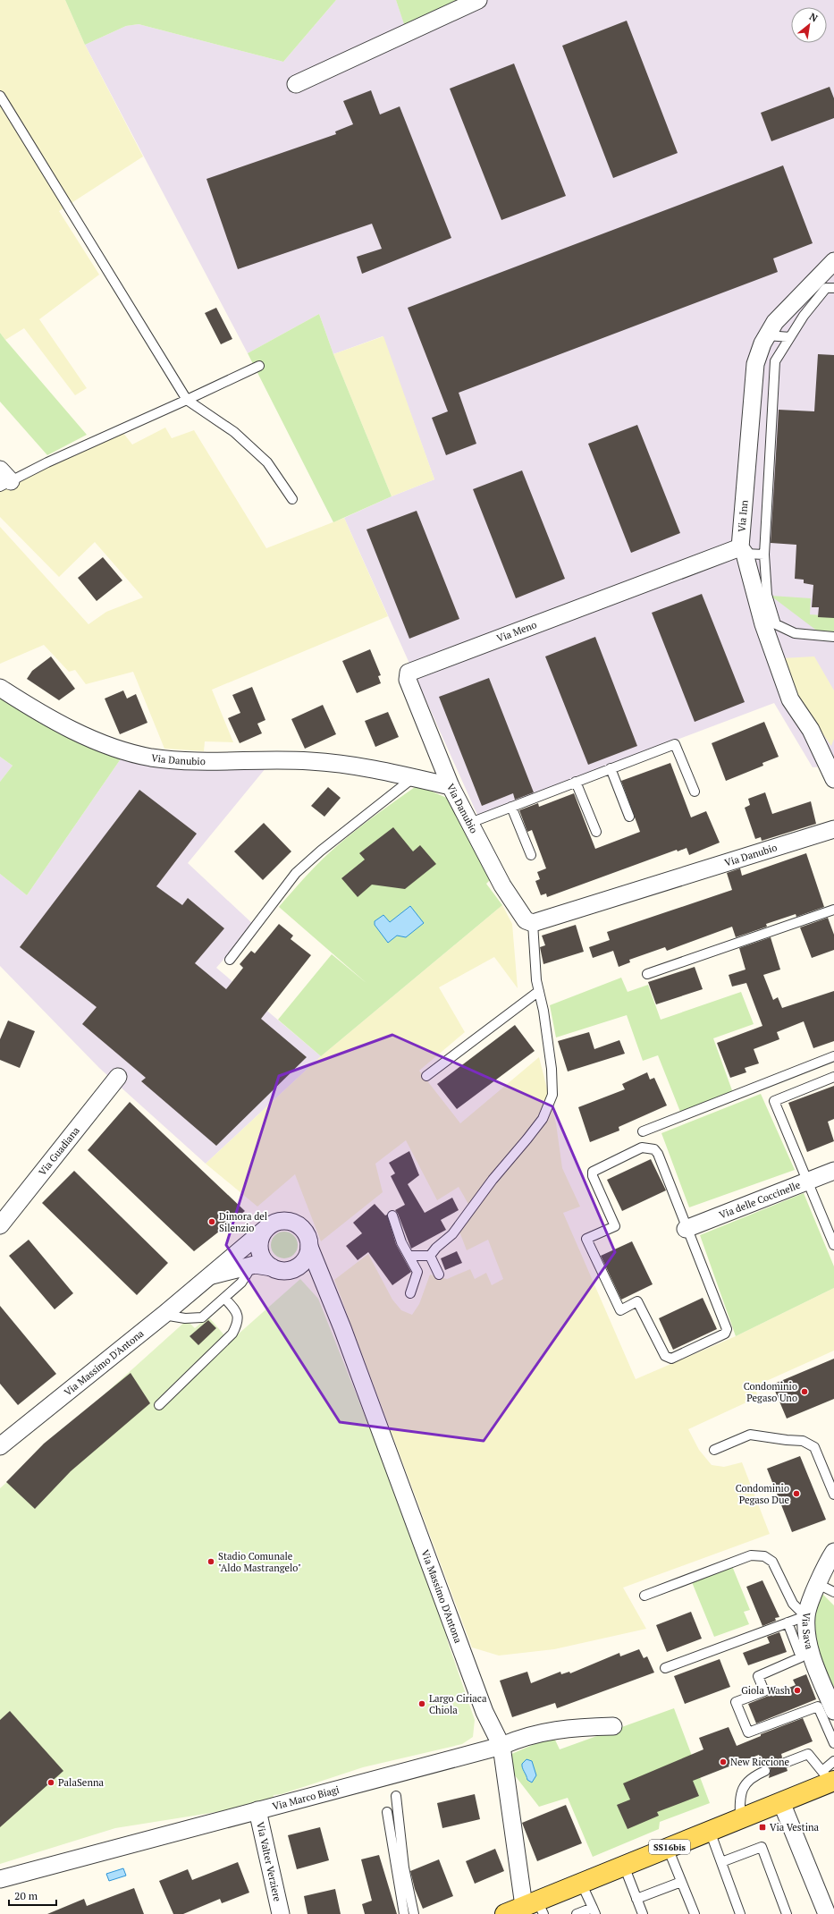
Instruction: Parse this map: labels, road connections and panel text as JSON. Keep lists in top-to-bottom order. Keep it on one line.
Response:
{"streets":{"main road":["SS16bis"],"street":["Via Inn","Via Meno","Via Danubio","Via Guadiana","Via delle Coccinelle","Via Massimo D'Antona","Via Sava","Via Marco Biagi","Via Valter Verziere"]},"crossings":[["Via Inn","Via Meno"],["Via Meno","Via Danubio"],["Via Massimo D'Antona","Via Marco Biagi"],["Via Massimo D'Antona","SS16bis"],["Via Marco Biagi","Via Valter Verziere"]],"places":{"other":["Dimora del Silenzio","Condominio Pegaso Uno","Condominio Pegaso Due","Stadio Comunale \"Aldo Mastrangelo\"","Giola Wash","Largo Ciriaca Chiola","New Riccione","PalaSenna"],"transit":["Via Vestina"]},"scale_bar":"20 m","north":"top right"}
